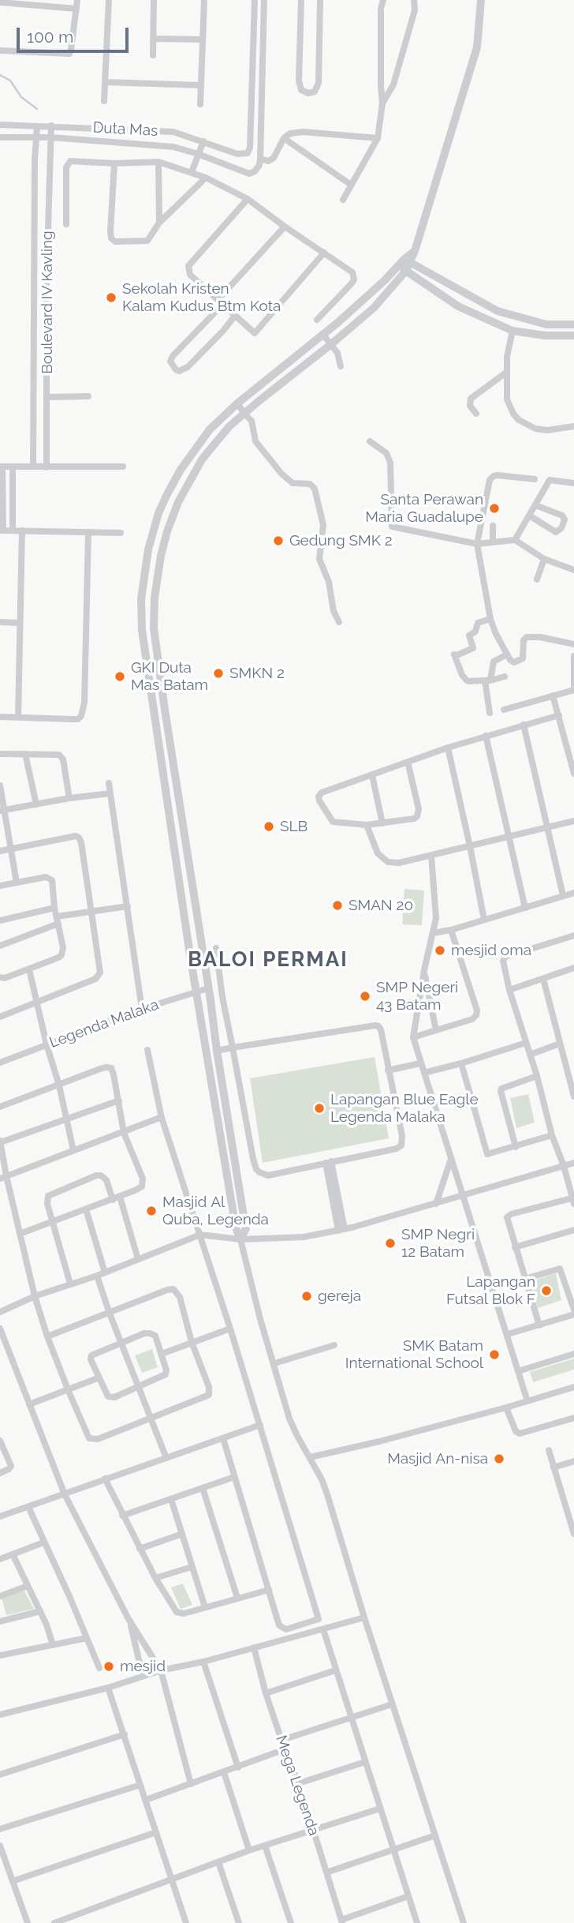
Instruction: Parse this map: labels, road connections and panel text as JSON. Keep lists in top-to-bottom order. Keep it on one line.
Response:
{"streets":{"street":["Duta Mas","Boulevard IV Kavling","Legenda Malaka","Mega Legenda"]},"crossings":[["Duta Mas","Boulevard IV Kavling"]],"districts":["BALOI PERMAI"],"places":["Sekolah Kristen Kalam Kudus Btm Kota","Santa Perawan Maria Guadalupe","Gedung SMK 2","SMKN 2","GKI Duta Mas Batam","SLB","SMAN 20","mesjid oma","SMP Negeri 43 Batam","Lapangan Blue Eagle Legenda Malaka","Masjid Al Quba, Legenda","SMP Negri 12 Batam","Lapangan Futsal Blok F","gereja","SMK Batam International School","Masjid An-nisa","mesjid"],"scale_bar":"100 m"}
